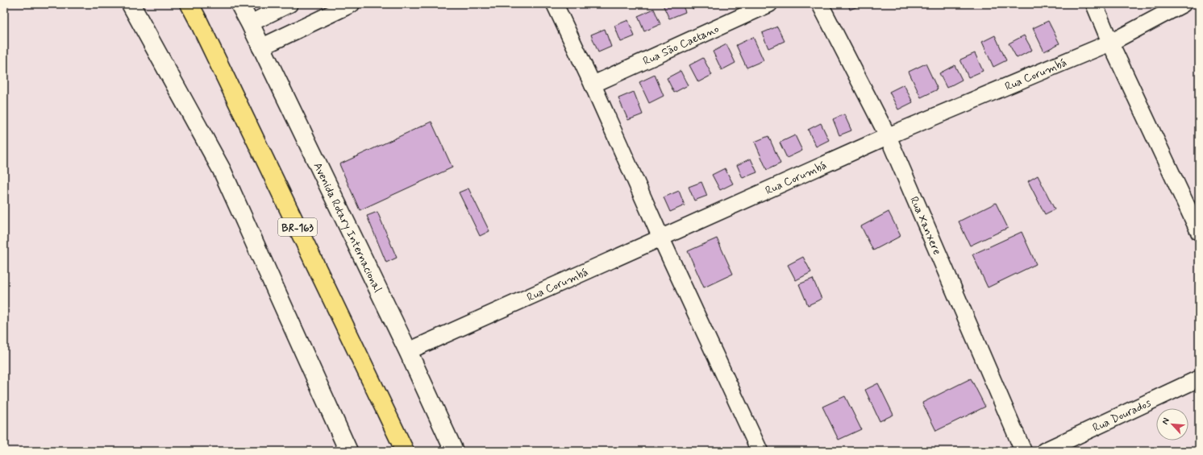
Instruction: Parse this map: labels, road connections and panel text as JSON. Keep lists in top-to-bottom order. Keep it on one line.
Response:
{"streets":{"highway":["BR-163"],"street":["Rua São Caetano","Rua Corumbá","Rua Xanxere","Avenida Rotary Internacional","Rua Dourados"]},"crossings":[["Rua Corumbá","Rua Xanxere"],["Rua Corumbá","Avenida Rotary Internacional"]],"north":"top left"}
